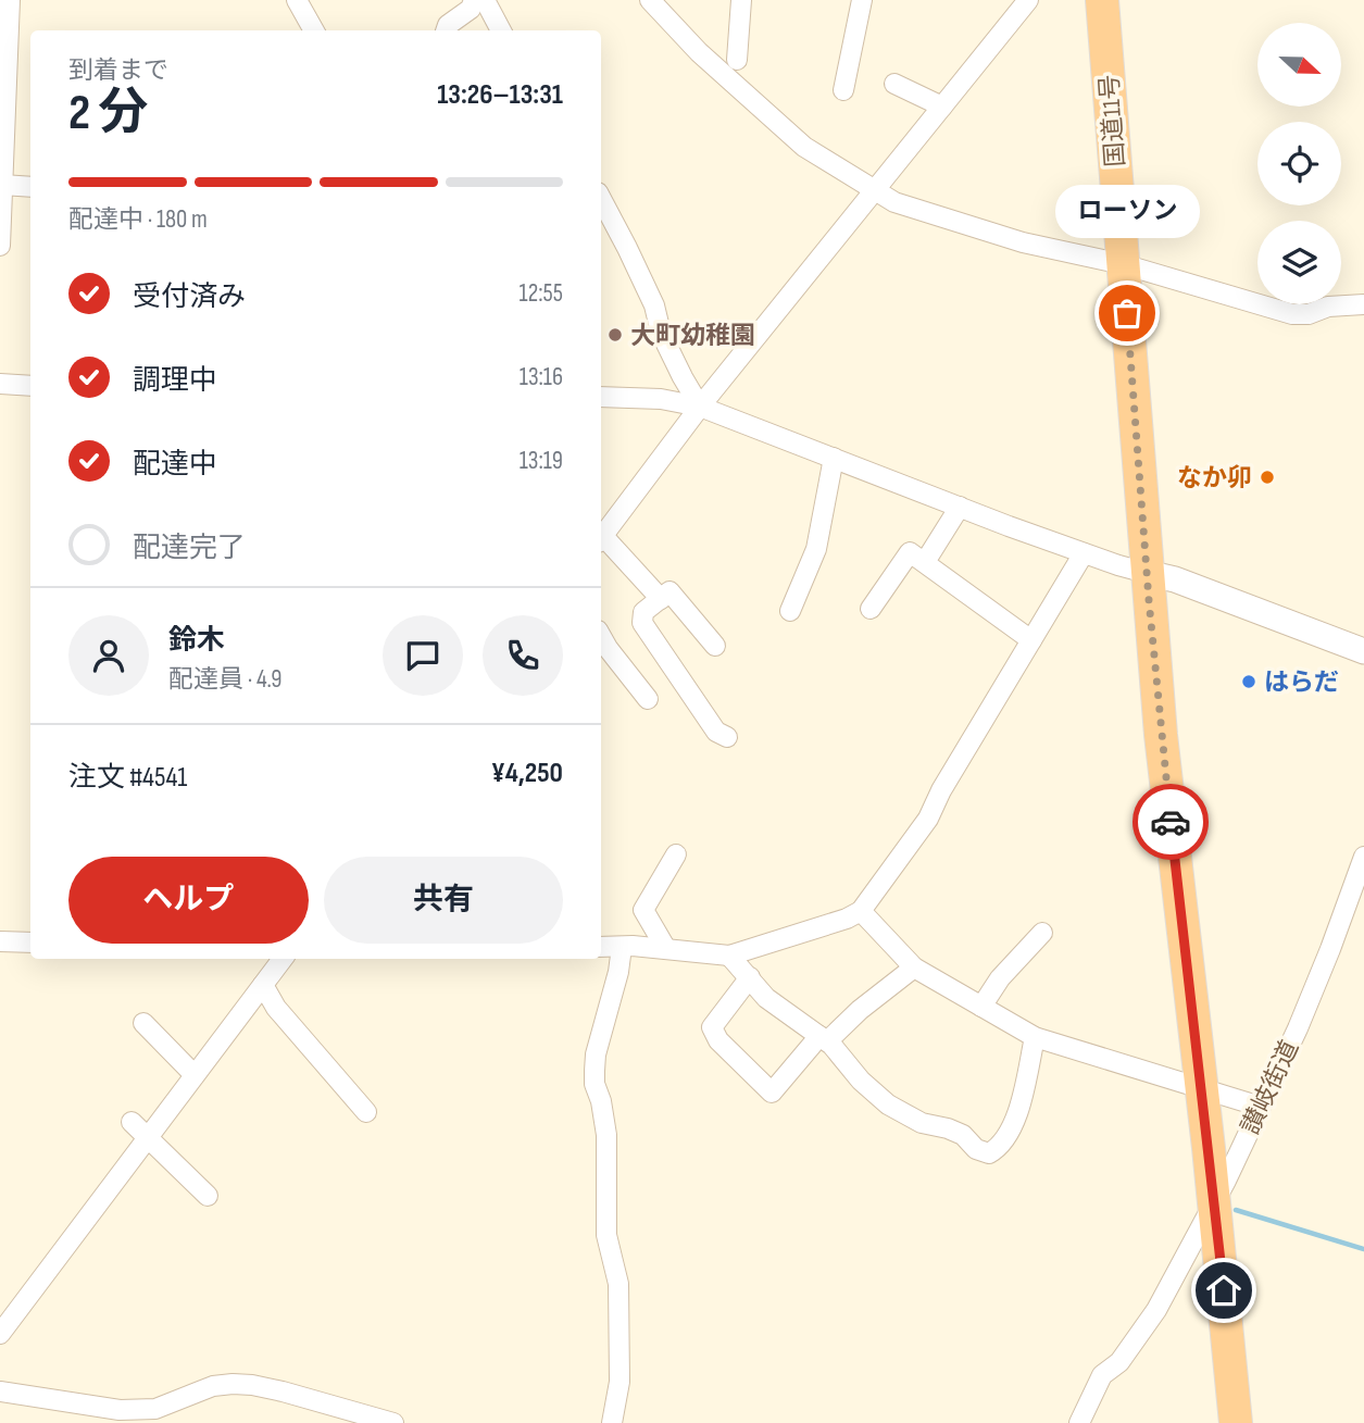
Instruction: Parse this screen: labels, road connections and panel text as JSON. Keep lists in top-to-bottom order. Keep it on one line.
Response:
{"streets":{"highway":["国道11号"],"street":["讃岐街道"]},"crossings":[["国道11号","讃岐街道"]],"places":["ローソン","大町幼稚園","なか卯","はらだ"],"north":"right","page":{"heading":["2 分","到着まで","13:26–13:31"],"panel":["鈴木","配達員 · 4.9","注文 #4541","¥4,250"],"bar":"配達中 · 180 m","bubble":"ローソン","list":[["受付済み","12:55"],["調理中","13:16"],["配達中","13:19"],"配達完了"],"buttons":["ヘルプ","共有"]}}
